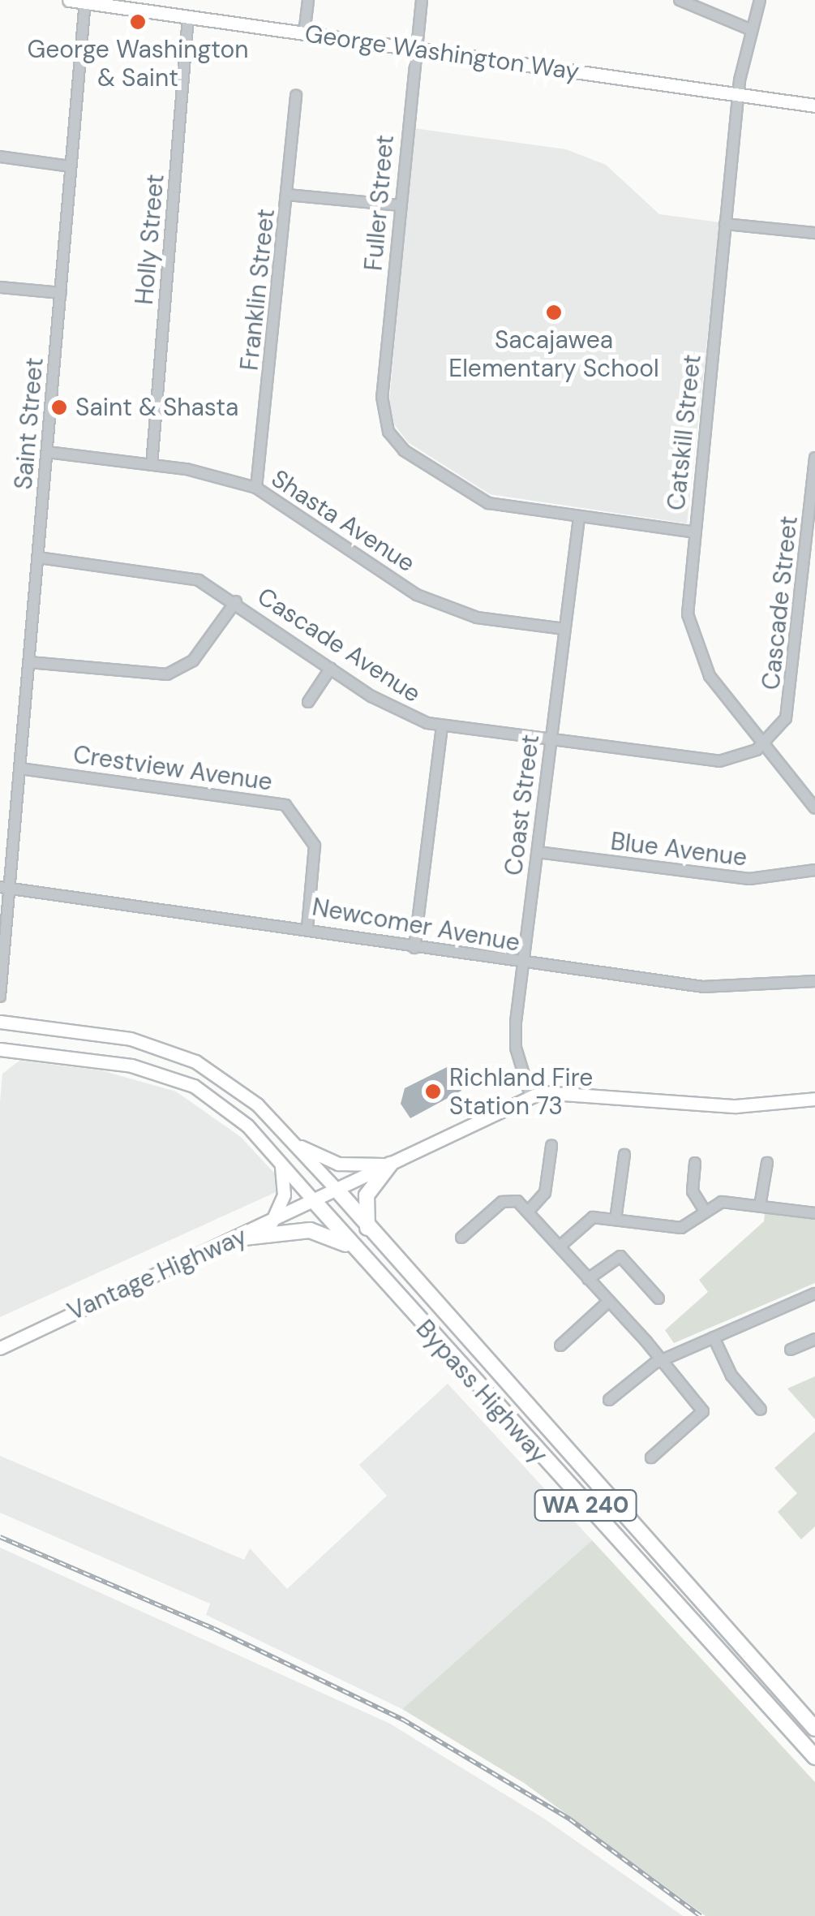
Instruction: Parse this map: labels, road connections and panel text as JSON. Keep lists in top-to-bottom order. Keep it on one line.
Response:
{"streets":{"highway":["Bypass Highway","WA 240"],"main road":["George Washington Way","Vantage Highway"],"street":["Fuller Street","Holly Street","Franklin Street","Saint Street","Catskill Street","Shasta Avenue","Cascade Street","Cascade Avenue","Crestview Avenue","Coast Street","Blue Avenue","Newcomer Avenue"]},"crossings":[["George Washington Way","Fuller Street"],["George Washington Way","Holly Street"],["George Washington Way","Saint Street"],["George Washington Way","Catskill Street"],["Fuller Street","Coast Street"],["Holly Street","Shasta Avenue"],["Franklin Street","Shasta Avenue"],["Saint Street","Shasta Avenue"],["Saint Street","Cascade Avenue"],["Saint Street","Crestview Avenue"],["Saint Street","Newcomer Avenue"],["Catskill Street","Cascade Street"],["Catskill Street","Cascade Avenue"],["Shasta Avenue","Coast Street"],["Cascade Street","Cascade Avenue"],["Cascade Avenue","Coast Street"],["Crestview Avenue","Newcomer Avenue"],["Coast Street","Blue Avenue"],["Coast Street","Newcomer Avenue"],["Vantage Highway","Bypass Highway"],["Vantage Highway","WA 240"],["Bypass Highway","WA 240"]],"places":["George Washington & Saint","Sacajawea Elementary School","Saint & Shasta","Richland Fire Station 73"]}
